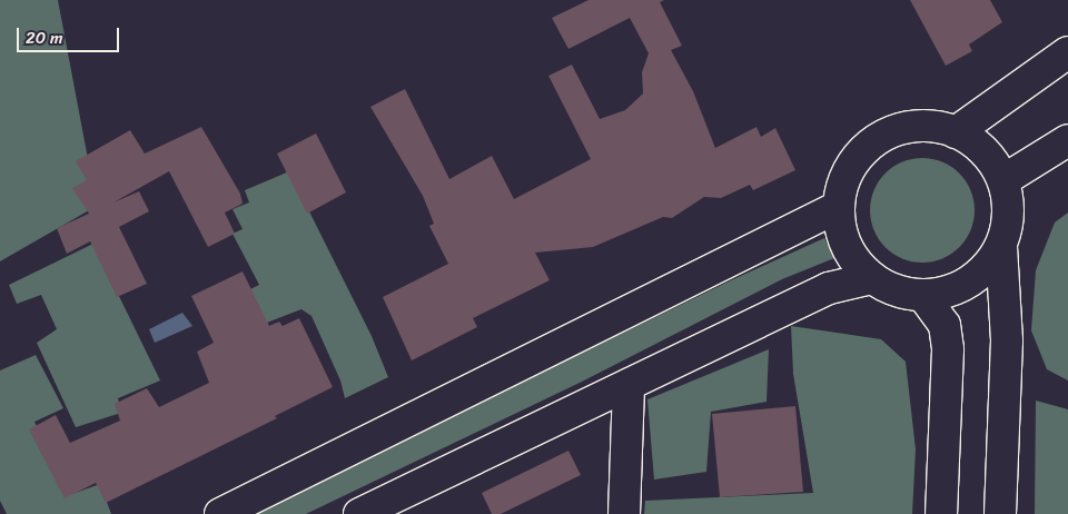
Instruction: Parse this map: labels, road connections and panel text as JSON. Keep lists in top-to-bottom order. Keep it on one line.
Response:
{"scale_bar":"20 m"}
